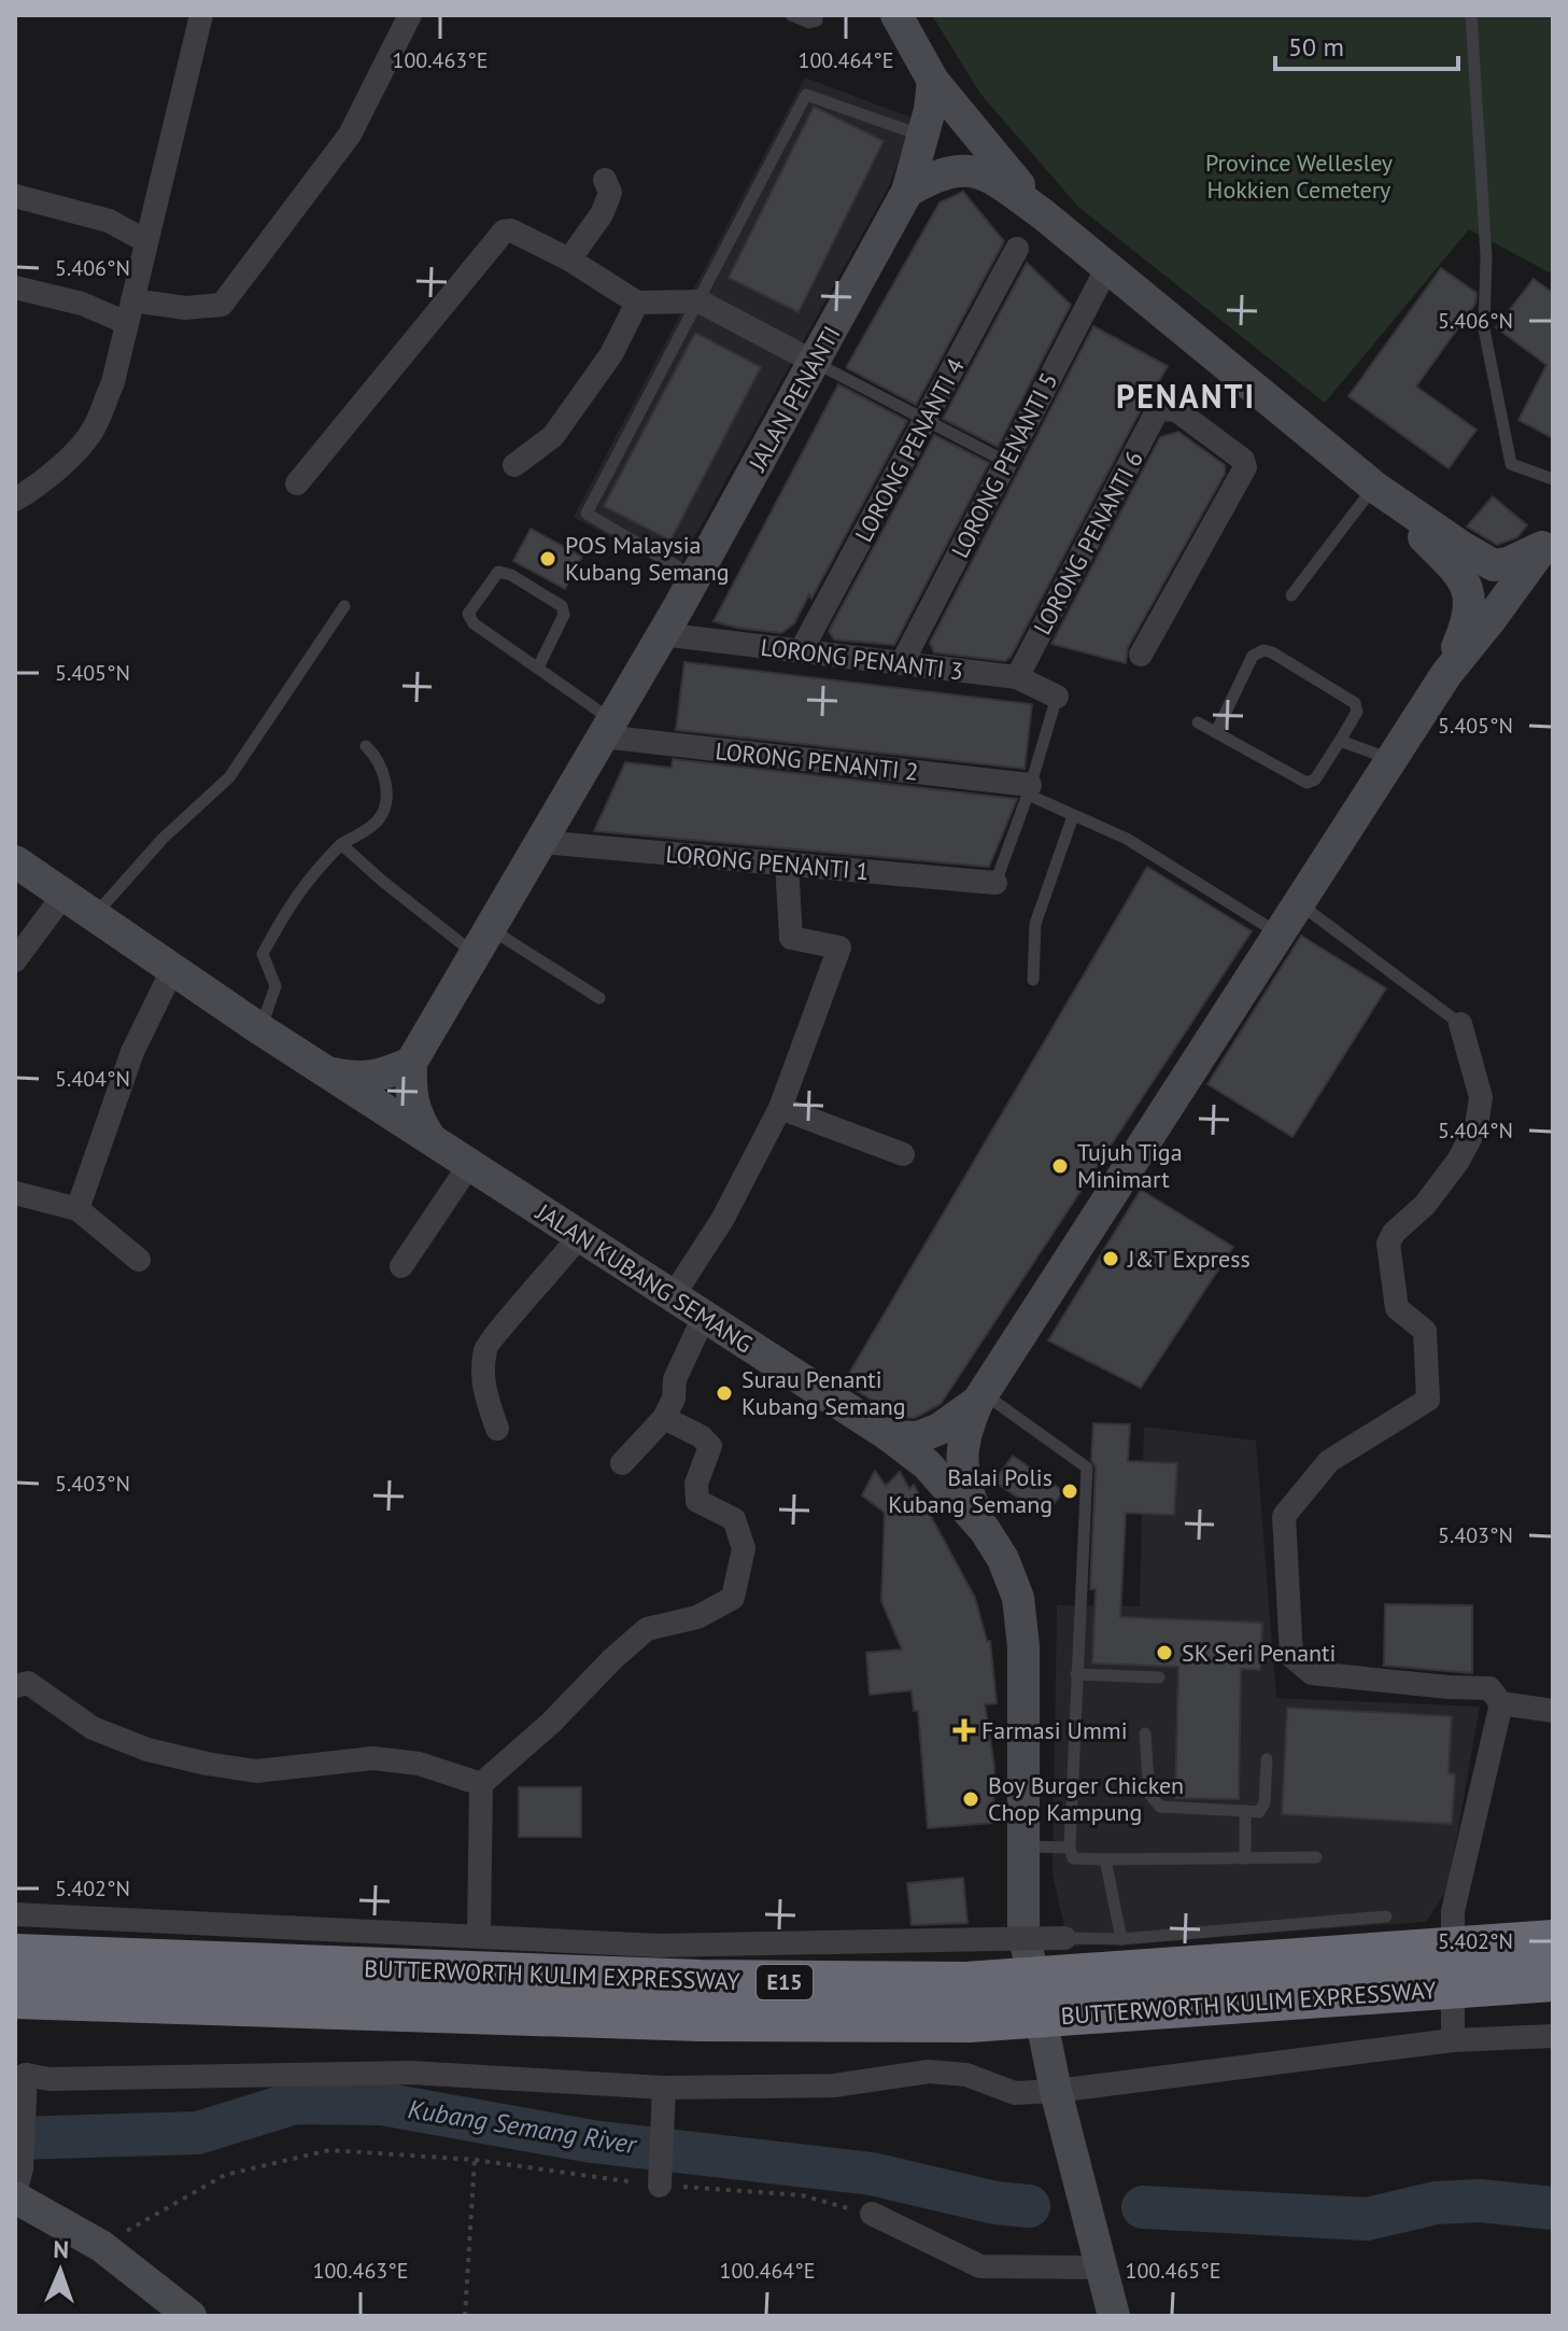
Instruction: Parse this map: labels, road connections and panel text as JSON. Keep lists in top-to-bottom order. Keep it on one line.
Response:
{"streets":{"highway":["BUTTERWORTH KULIM EXPRESSWAY","E15"],"main road":["JALAN PENANTI","JALAN KUBANG SEMANG"],"street":["LORONG PENANTI 4","LORONG PENANTI 5","LORONG PENANTI 6","LORONG PENANTI 3","LORONG PENANTI 2","LORONG PENANTI 1"]},"crossings":[["JALAN PENANTI","LORONG PENANTI 3"],["JALAN PENANTI","LORONG PENANTI 2"],["JALAN PENANTI","LORONG PENANTI 1"],["LORONG PENANTI 4","LORONG PENANTI 3"],["LORONG PENANTI 5","LORONG PENANTI 3"],["LORONG PENANTI 6","LORONG PENANTI 3"]],"districts":["PENANTI"],"water":["Kubang Semang River"],"parks":["Province Wellesley Hokkien Cemetery"],"places":{"other":["POS Malaysia Kubang Semang","Tujuh Tiga Minimart","J&T Express","Surau Penanti Kubang Semang","Balai Polis Kubang Semang","SK Seri Penanti","Boy Burger Chicken Chop Kampung"],"health":["Farmasi Ummi"]},"scale_bar":"50 m","north":"top","coordinates":["100.463°E","100.464°E","5.406°N","5.405°N","5.404°N","5.403°N","5.402°N","100.465°E"]}
